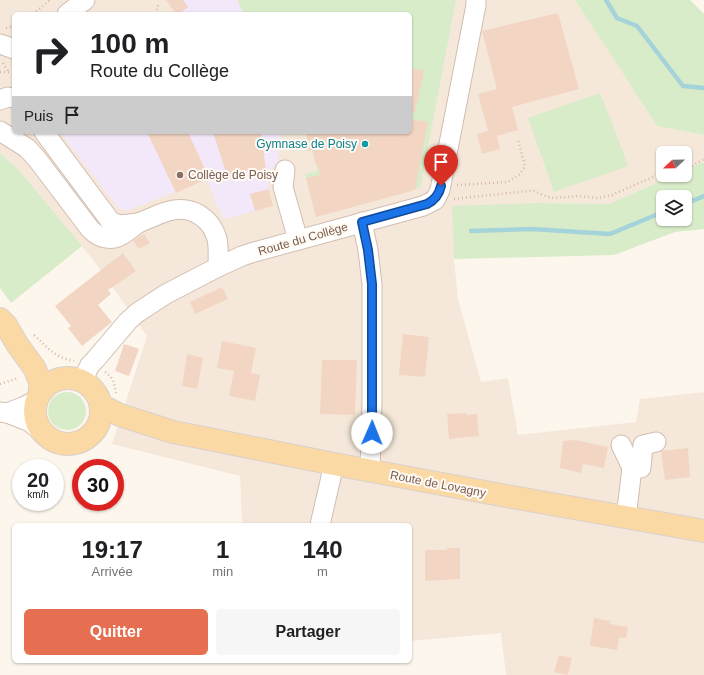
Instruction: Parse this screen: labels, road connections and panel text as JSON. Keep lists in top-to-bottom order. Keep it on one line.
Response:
{"streets":{"main road":["Route de Lovagny"],"street":["Route du Collège"]},"crossings":[["Route du Collège","Route de Lovagny"]],"places":["Gymnase de Poisy","Collège de Poisy"],"north":"left","page":{"turn":["100 m","Route du Collège"],"then":"Puis","speed":"20 km/h","limit":"30","eta":["19:17","Arrivée","1","min","140","m"],"buttons":["Quitter","Partager"]}}
